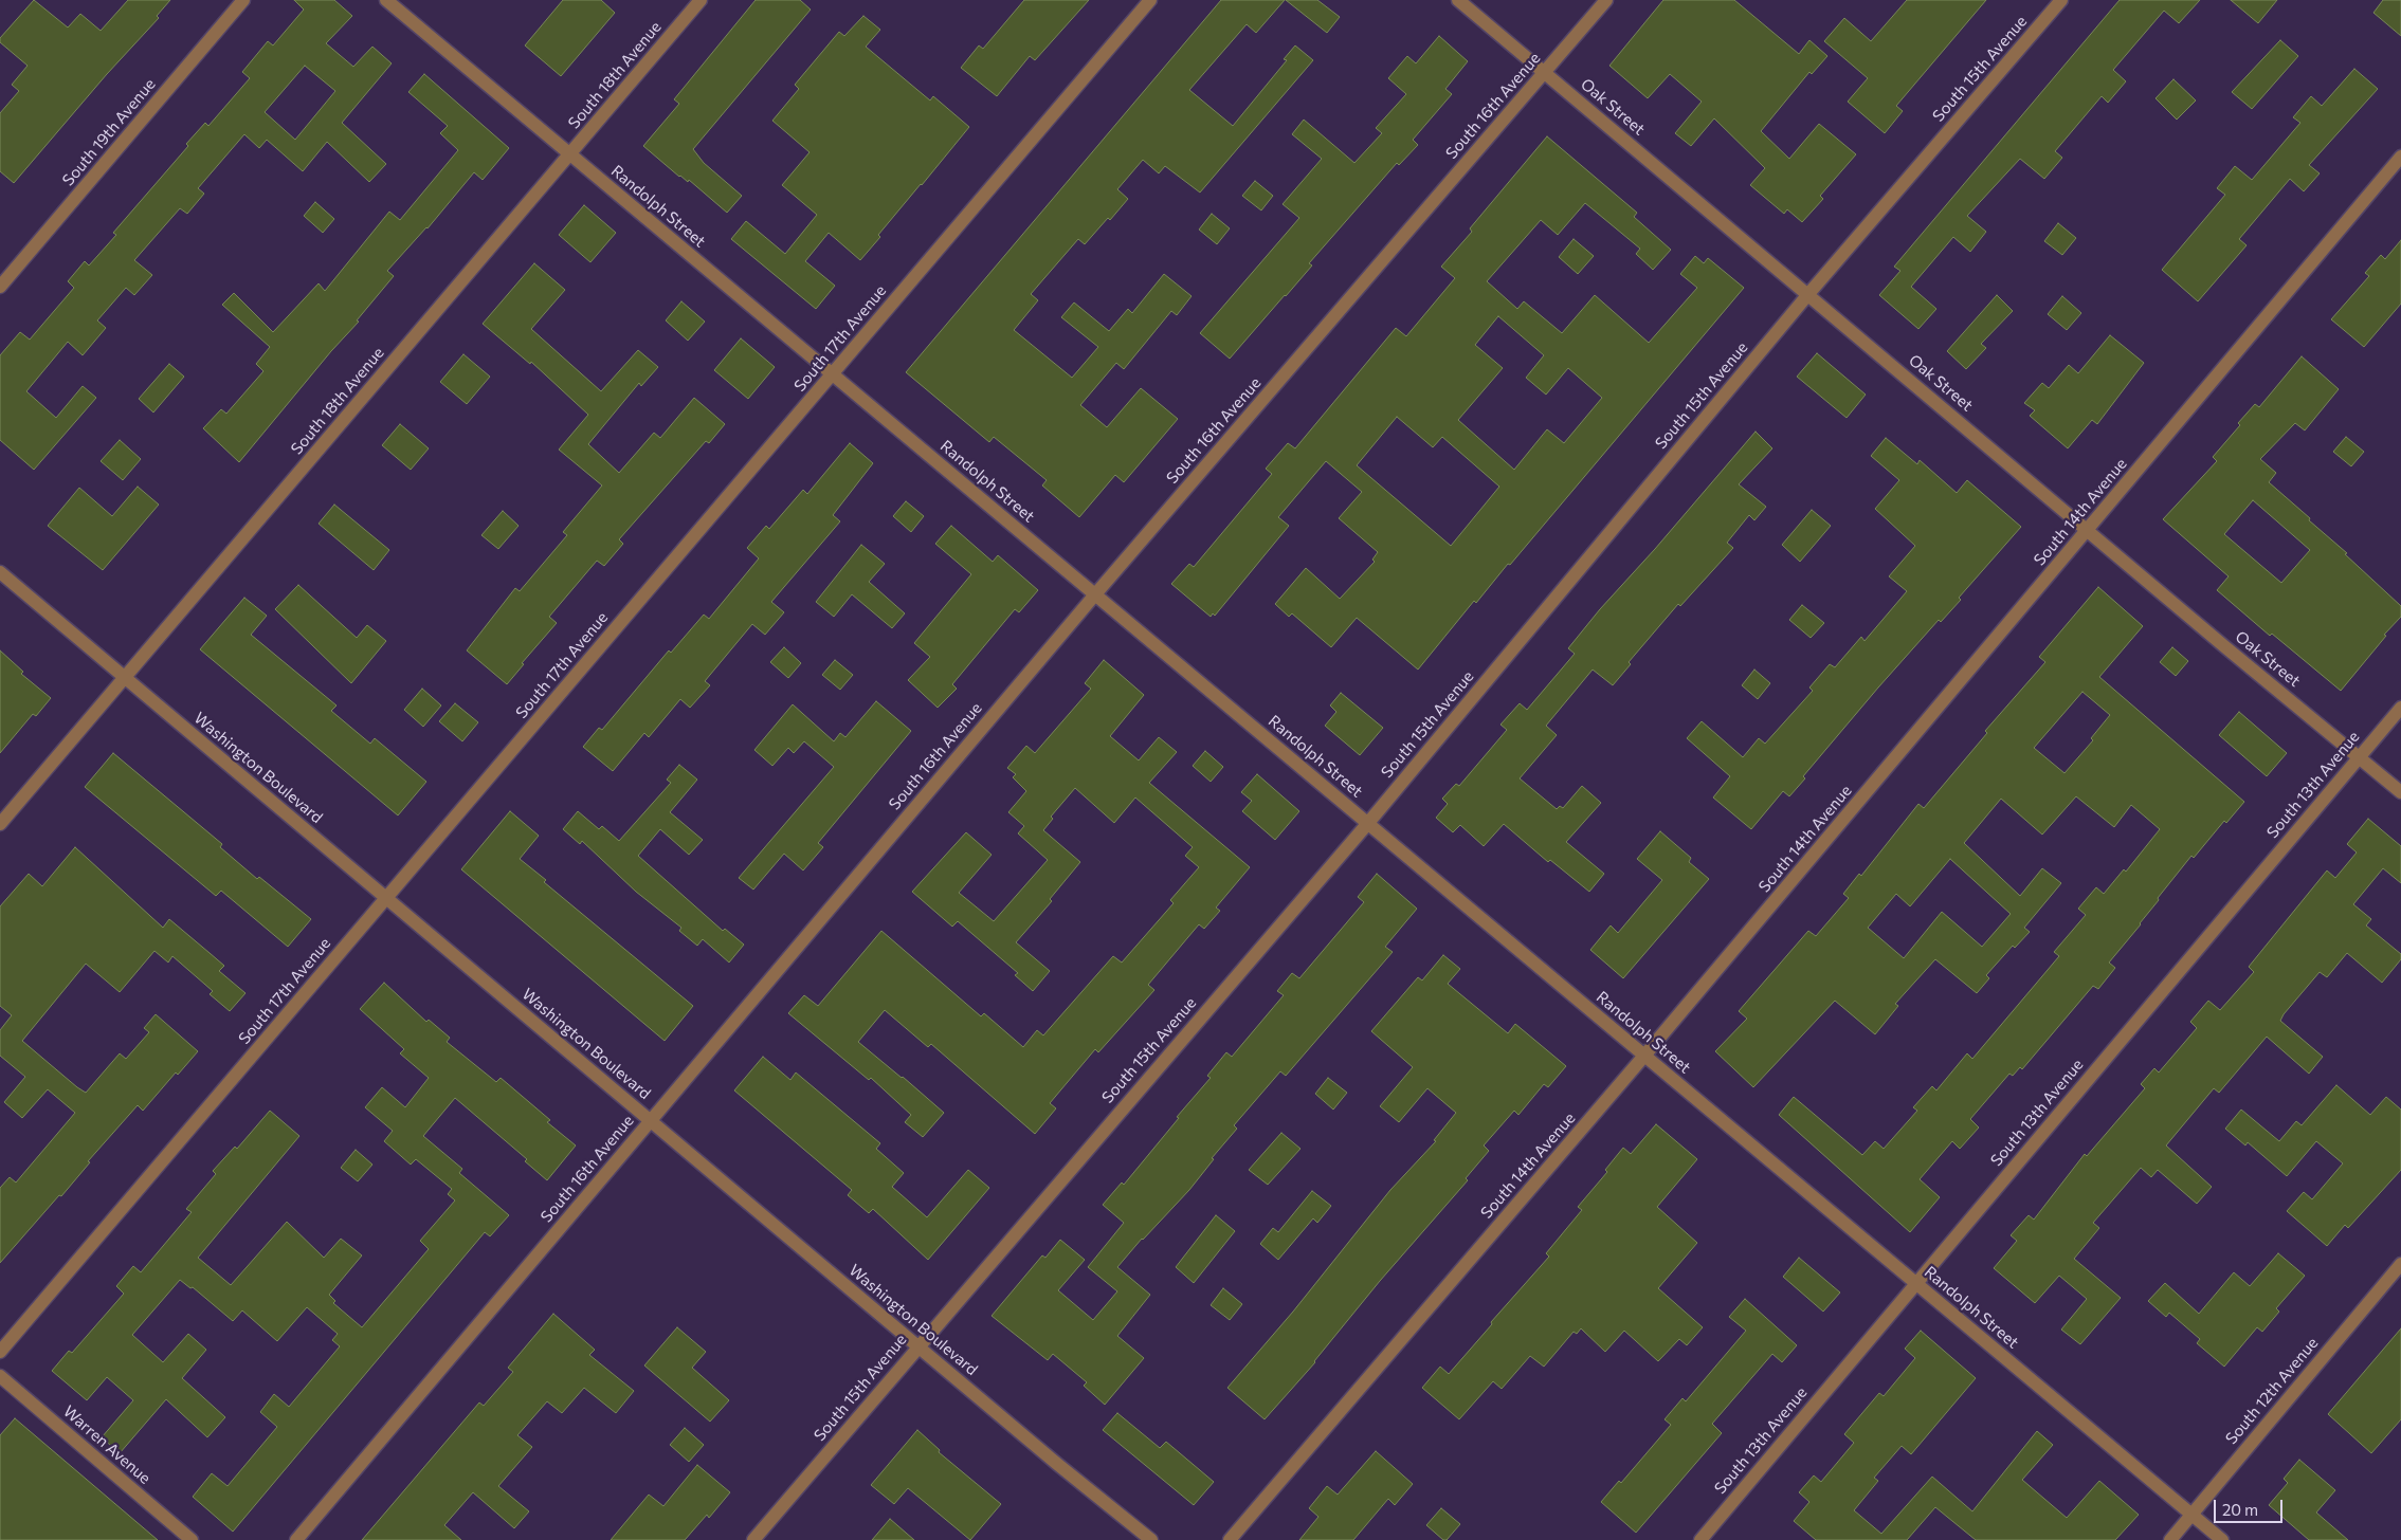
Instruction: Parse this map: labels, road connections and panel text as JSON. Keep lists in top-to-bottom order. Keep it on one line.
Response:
{"streets":{"street":["South 15th Avenue","South 18th Avenue","South 16th Avenue","Oak Street","South 19th Avenue","Randolph Street","South 17th Avenue","South 14th Avenue","Washington Boulevard","South 13th Avenue","South 12th Avenue","Warren Avenue"]},"crossings":[["South 15th Avenue","Oak Street"],["South 15th Avenue","Randolph Street"],["South 15th Avenue","Washington Boulevard"],["South 18th Avenue","Randolph Street"],["South 18th Avenue","Washington Boulevard"],["South 16th Avenue","Oak Street"],["South 16th Avenue","Randolph Street"],["South 16th Avenue","Washington Boulevard"],["Oak Street","South 14th Avenue"],["Oak Street","South 13th Avenue"],["Randolph Street","South 17th Avenue"],["Randolph Street","South 14th Avenue"],["Randolph Street","South 13th Avenue"],["Randolph Street","South 12th Avenue"],["South 17th Avenue","Washington Boulevard"]],"scale_bar":"20 m"}
